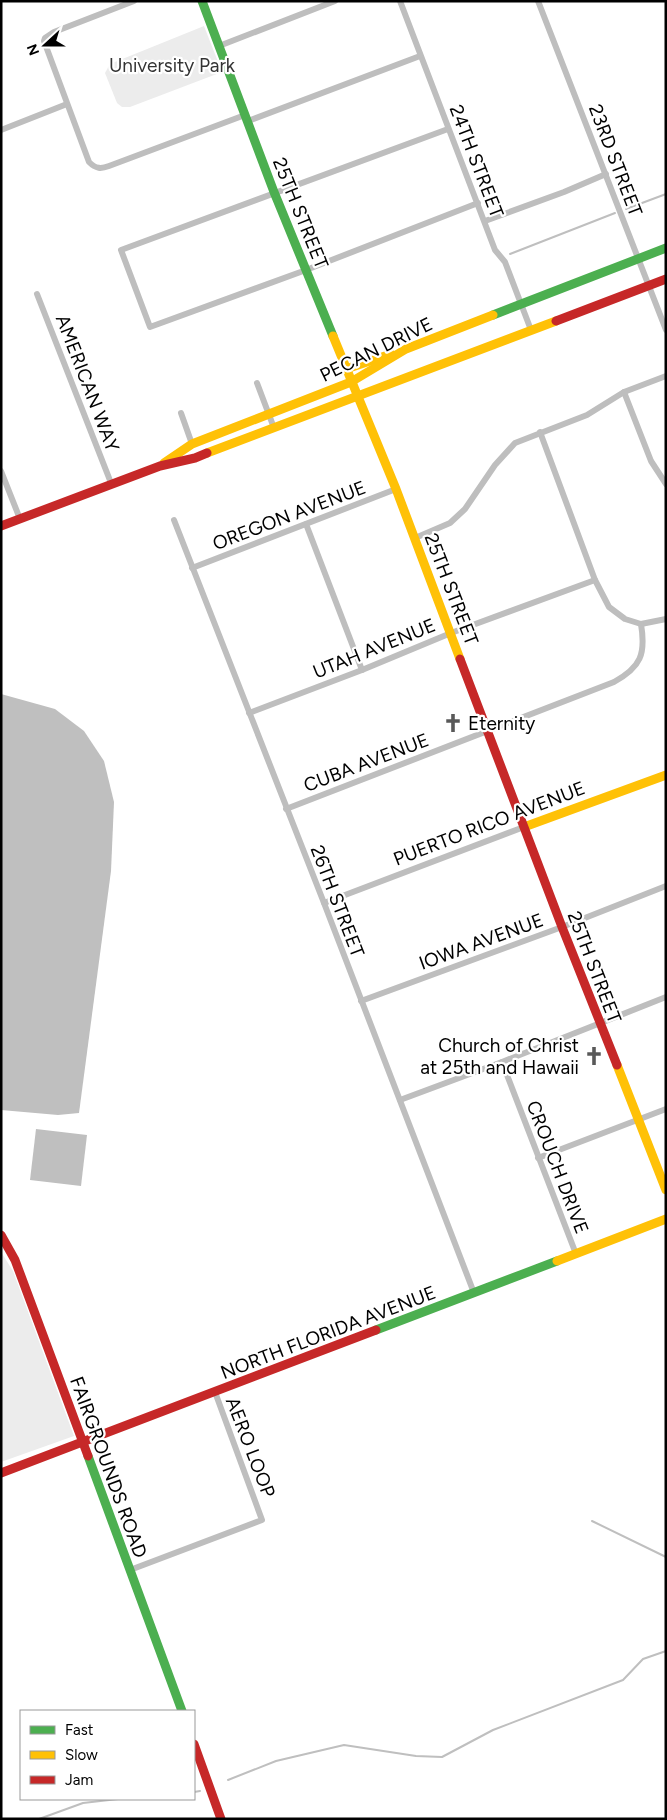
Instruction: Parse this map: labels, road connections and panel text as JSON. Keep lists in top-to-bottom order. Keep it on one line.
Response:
{"streets":{"main road":["25TH STREET","PECAN DRIVE","PUERTO RICO AVENUE","NORTH FLORIDA AVENUE","FAIRGROUNDS ROAD"],"street":["23RD STREET","24TH STREET","AMERICAN WAY","OREGON AVENUE","UTAH AVENUE","CUBA AVENUE","26TH STREET","IOWA AVENUE","CROUCH DRIVE","AERO LOOP"]},"crossings":[["23RD STREET","PECAN DRIVE"],["24TH STREET","PECAN DRIVE"],["25TH STREET","PECAN DRIVE"],["25TH STREET","OREGON AVENUE"],["25TH STREET","UTAH AVENUE"],["25TH STREET","CUBA AVENUE"],["25TH STREET","PUERTO RICO AVENUE"],["25TH STREET","IOWA AVENUE"],["PECAN DRIVE","AMERICAN WAY"],["OREGON AVENUE","26TH STREET"],["UTAH AVENUE","26TH STREET"],["CUBA AVENUE","26TH STREET"],["PUERTO RICO AVENUE","26TH STREET"],["26TH STREET","IOWA AVENUE"],["26TH STREET","NORTH FLORIDA AVENUE"],["CROUCH DRIVE","NORTH FLORIDA AVENUE"],["NORTH FLORIDA AVENUE","AERO LOOP"],["NORTH FLORIDA AVENUE","FAIRGROUNDS ROAD"],["AERO LOOP","FAIRGROUNDS ROAD"]],"parks":["University Park"],"places":{"church":["Eternity","Church of Christ at 25th and Hawaii"]},"legend":["Fast","Slow","Jam"],"north":"left"}
